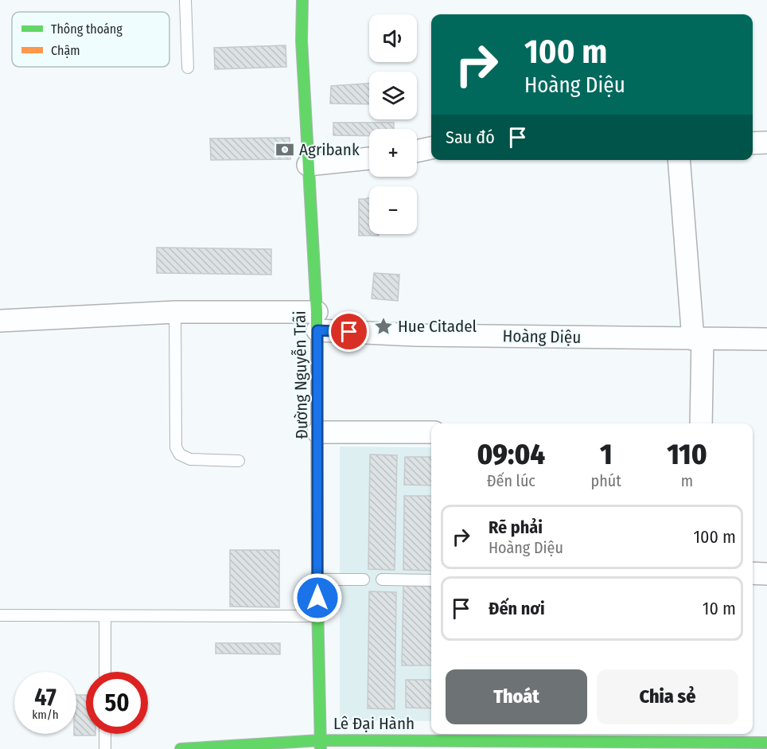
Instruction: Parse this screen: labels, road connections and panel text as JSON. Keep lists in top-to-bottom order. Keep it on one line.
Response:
{"streets":{"main road":["Đường Nguyễn Trãi","Lê Đại Hành"],"street":["Hoàng Diệu"]},"crossings":[["Hoàng Diệu","Đường Nguyễn Trãi"],["Đường Nguyễn Trãi","Lê Đại Hành"]],"places":{"bank":["Agribank"],"place":["Hue Citadel"]},"legend":["Thông thoáng","Chậm"],"page":{"map_buttons":["+","−"],"turn":["100 m","Hoàng Diệu"],"then":"Sau đó","eta":["09:04","Đến lúc","1","phút","110","m"],"list":[{"name":"Rẽ phải","note":"Hoàng Diệu","value":"100 m"},{"name":"Đến nơi","value":"10 m"}],"buttons":["Thoát","Chia sẻ"],"speed":"47 km/h","limit":"50"}}
